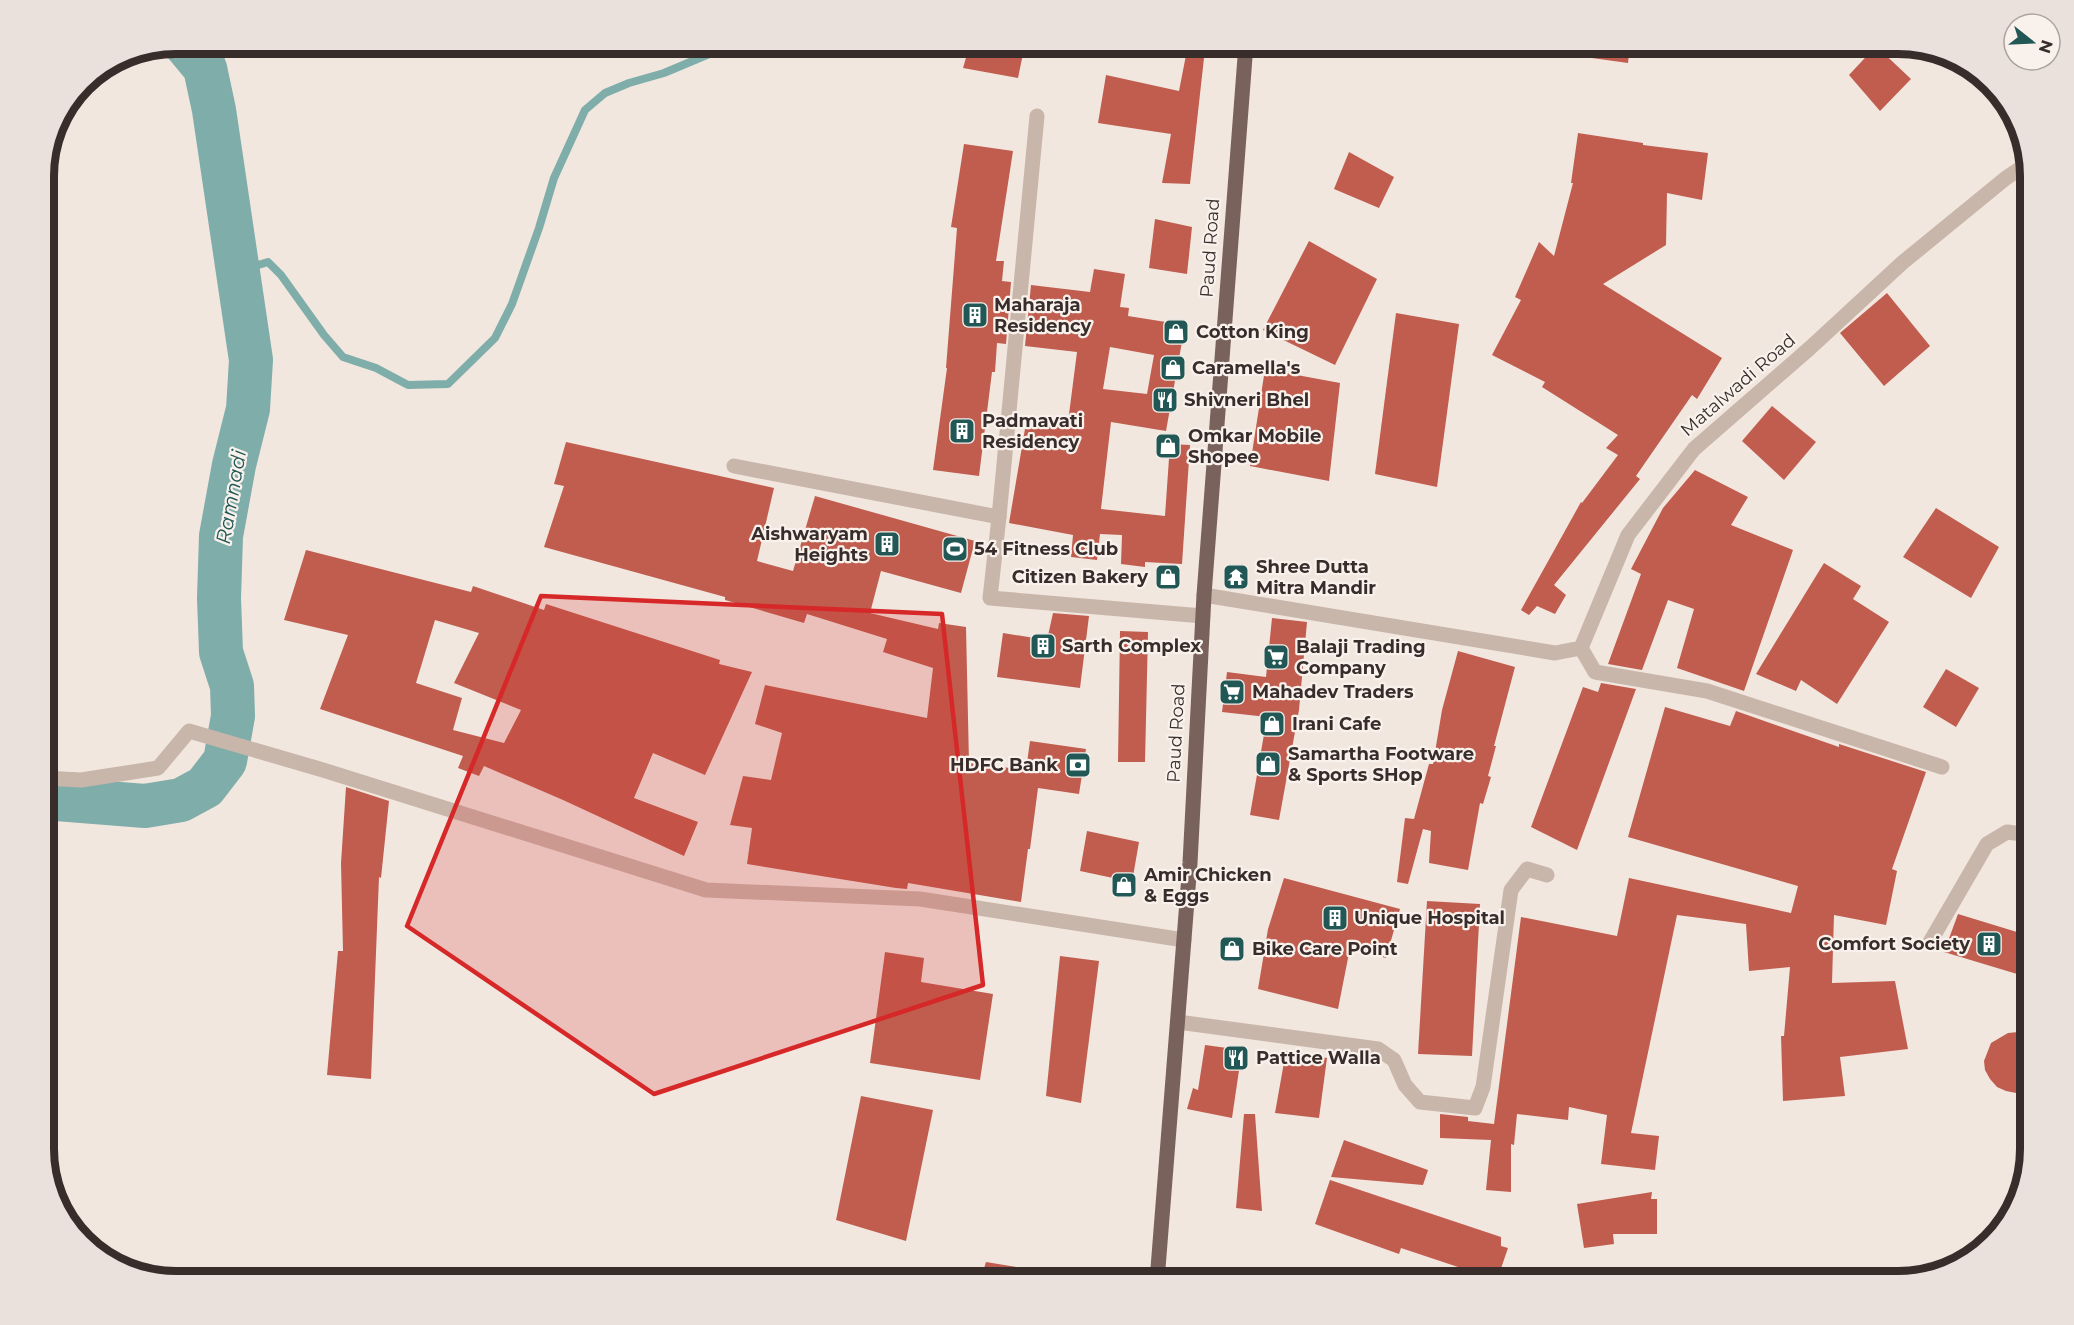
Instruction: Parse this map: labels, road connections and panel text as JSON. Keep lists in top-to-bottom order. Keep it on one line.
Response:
{"streets":{"main road":["Paud Road"],"street":["Matalwadi Road"]},"water":["Ramnadi"],"places":{"building":["Maharaja Residency","Padmavati Residency","Aishwaryam Heights","Sarth Complex","Unique Hospital","Comfort Society"],"shop":["Cotton King","Caramella's","Omkar Mobile Shopee","Citizen Bakery","Irani Cafe","Samartha Footware & Sports SHop","Amir Chicken & Eggs","Bike Care Point"],"restaurant":["Shivneri Bhel","Pattice Walla"],"sports":["54 Fitness Club"],"temple":["Shree Dutta Mitra Mandir"],"supermarket":["Balaji Trading Company","Mahadev Traders"],"bank":["HDFC Bank"]},"north":"right"}
